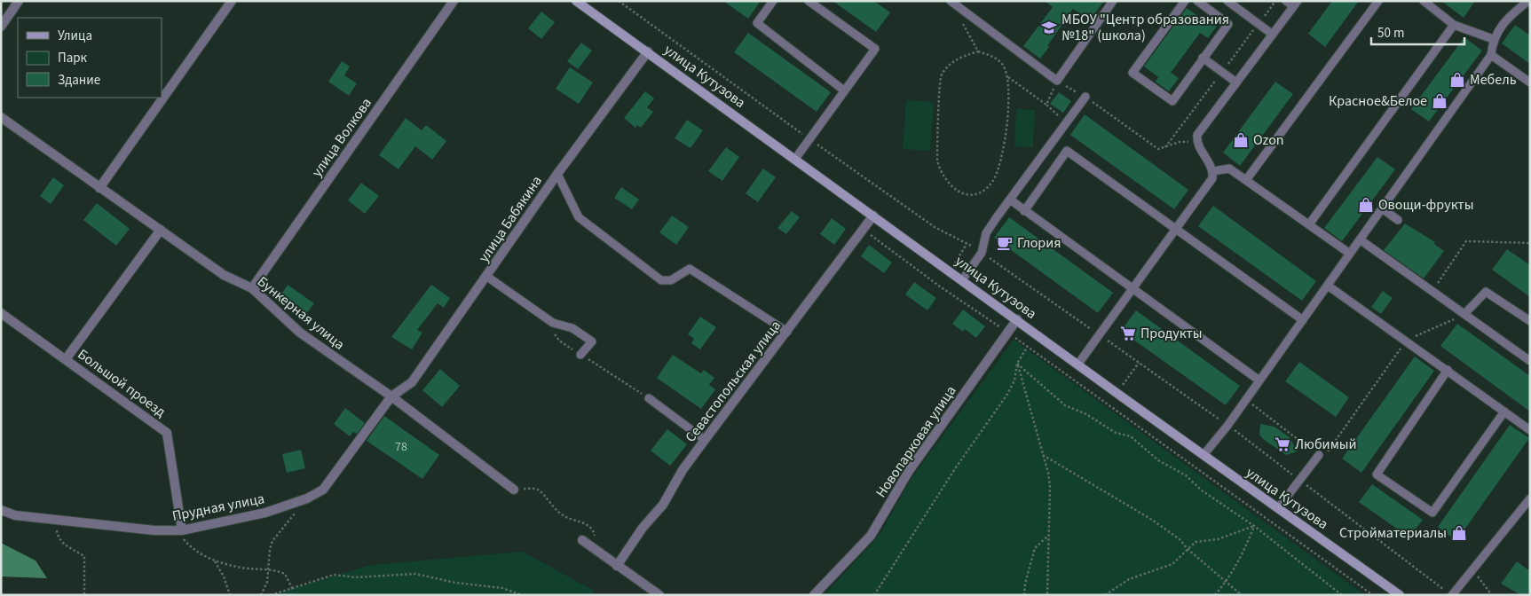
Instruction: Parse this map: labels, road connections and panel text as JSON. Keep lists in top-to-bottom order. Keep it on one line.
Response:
{"streets":{"main road":["улица Кутузова"],"street":["улица Волкова","улица Бабякина","Бункерная улица","Севастопольская улица","Большой проезд","Новопарковая улица","Прудная улица"]},"crossings":[["улица Кутузова","улица Бабякина"],["улица Кутузова","Севастопольская улица"],["улица Кутузова","Новопарковая улица"],["улица Волкова","Бункерная улица"],["улица Бабякина","Бункерная улица"],["улица Бабякина","Прудная улица"],["Бункерная улица","Прудная улица"],["Большой проезд","Прудная улица"]],"places":{"school or university":["МБОУ \"Центр образования №18\" (школа)"],"shop":["Мебель","Красное&Белое","Ozon","Овощи-фрукты","Стройматериалы"],"cafe":["Глория"],"supermarket":["Продукты","Любимый"]},"house_numbers":["78"],"legend":["Улица","Парк","Здание"],"scale_bar":"50 m"}
